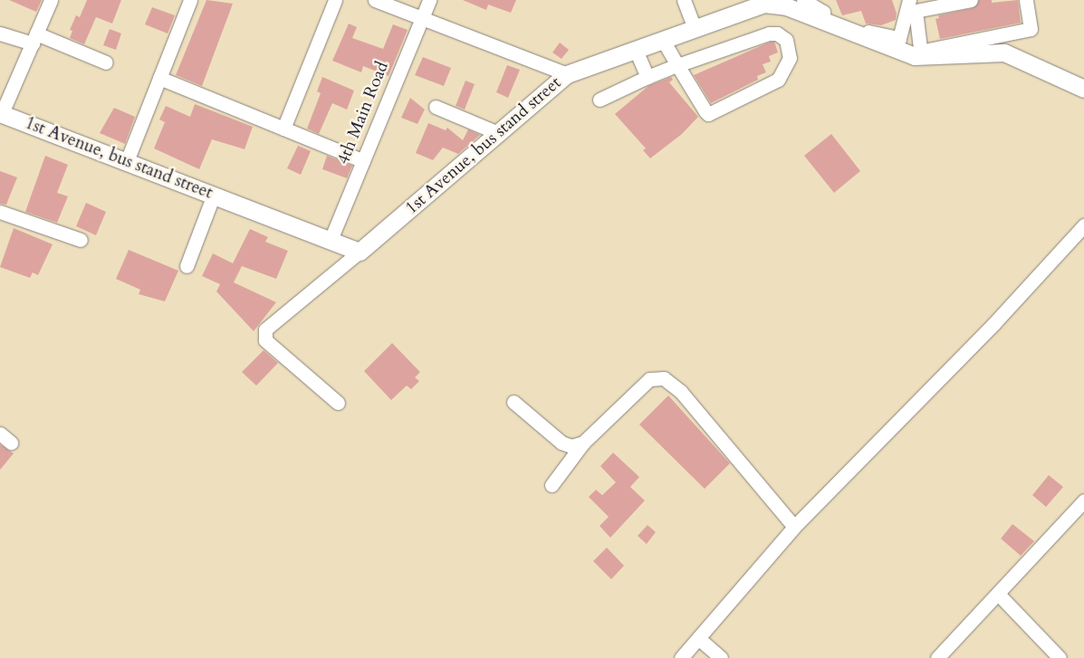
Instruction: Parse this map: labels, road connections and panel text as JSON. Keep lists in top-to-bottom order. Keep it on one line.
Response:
{"streets":{"street":["4th Main Road","1st Avenue, bus stand street"]},"crossings":[["4th Main Road","1st Avenue, bus stand street"]]}
